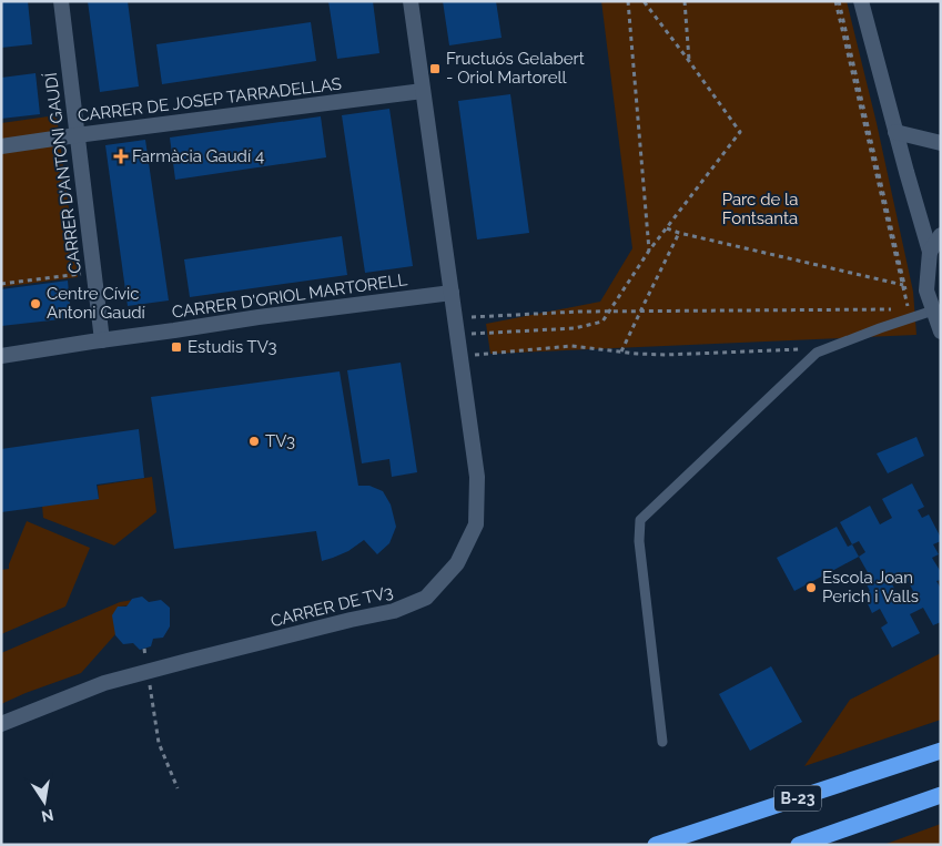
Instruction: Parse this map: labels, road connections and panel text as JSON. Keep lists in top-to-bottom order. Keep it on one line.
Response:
{"streets":{"highway":["B-23"],"street":["CARRER DE JOSEP TARRADELLAS","CARRER D'ANTONI GAUDÍ","CARRER D'ORIOL MARTORELL","CARRER DE TV3"]},"crossings":[["CARRER DE JOSEP TARRADELLAS","CARRER D'ANTONI GAUDÍ"],["CARRER DE JOSEP TARRADELLAS","CARRER DE TV3"],["CARRER D'ANTONI GAUDÍ","CARRER D'ORIOL MARTORELL"],["CARRER D'ORIOL MARTORELL","CARRER DE TV3"]],"parks":["Parc de la Fontsanta"],"places":{"transit":["Fructuós Gelabert - Oriol Martorell","Estudis TV3"],"health":["Farmàcia Gaudí 4"],"other":["Centre Cívic Antoni Gaudí","TV3","Escola Joan Perich i Valls"]},"north":"bottom"}
